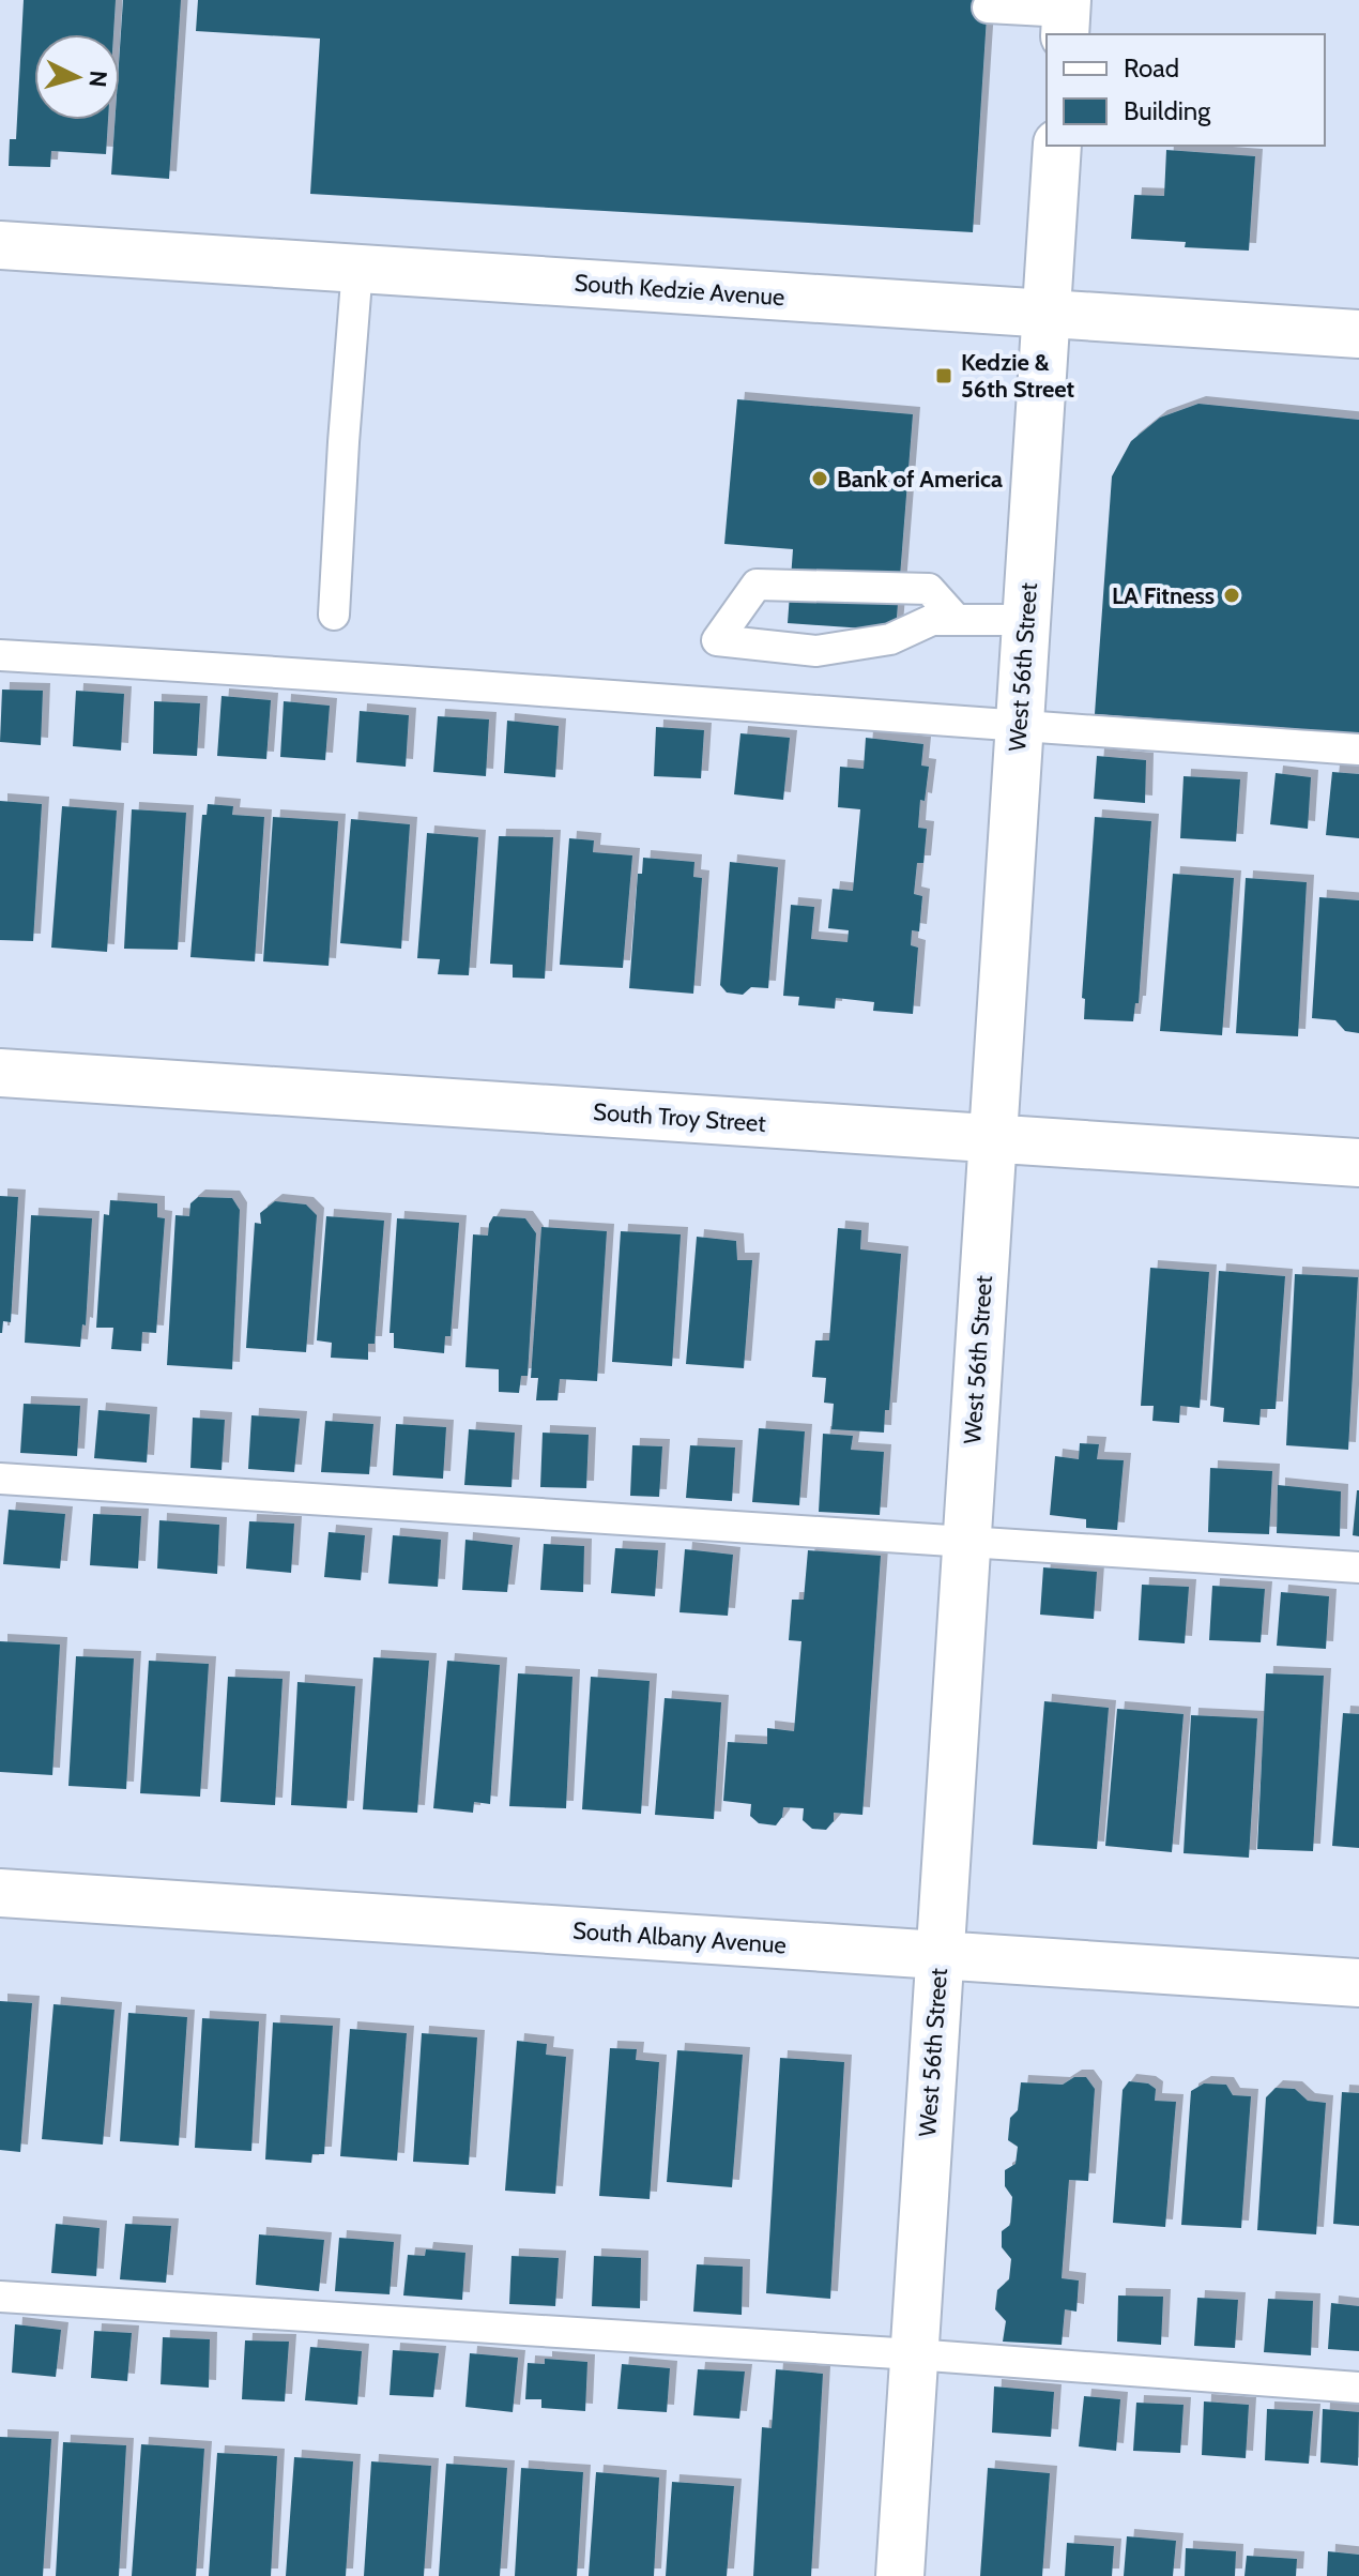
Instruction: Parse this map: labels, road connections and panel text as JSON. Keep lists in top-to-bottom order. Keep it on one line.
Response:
{"streets":{"street":["South Kedzie Avenue","West 56th Street","South Troy Street","South Albany Avenue"]},"crossings":[["South Kedzie Avenue","West 56th Street"],["West 56th Street","South Troy Street"],["West 56th Street","South Albany Avenue"]],"places":{"transit":["Kedzie & 56th Street"],"other":["Bank of America","LA Fitness"]},"legend":["Road","Building"],"north":"right"}
